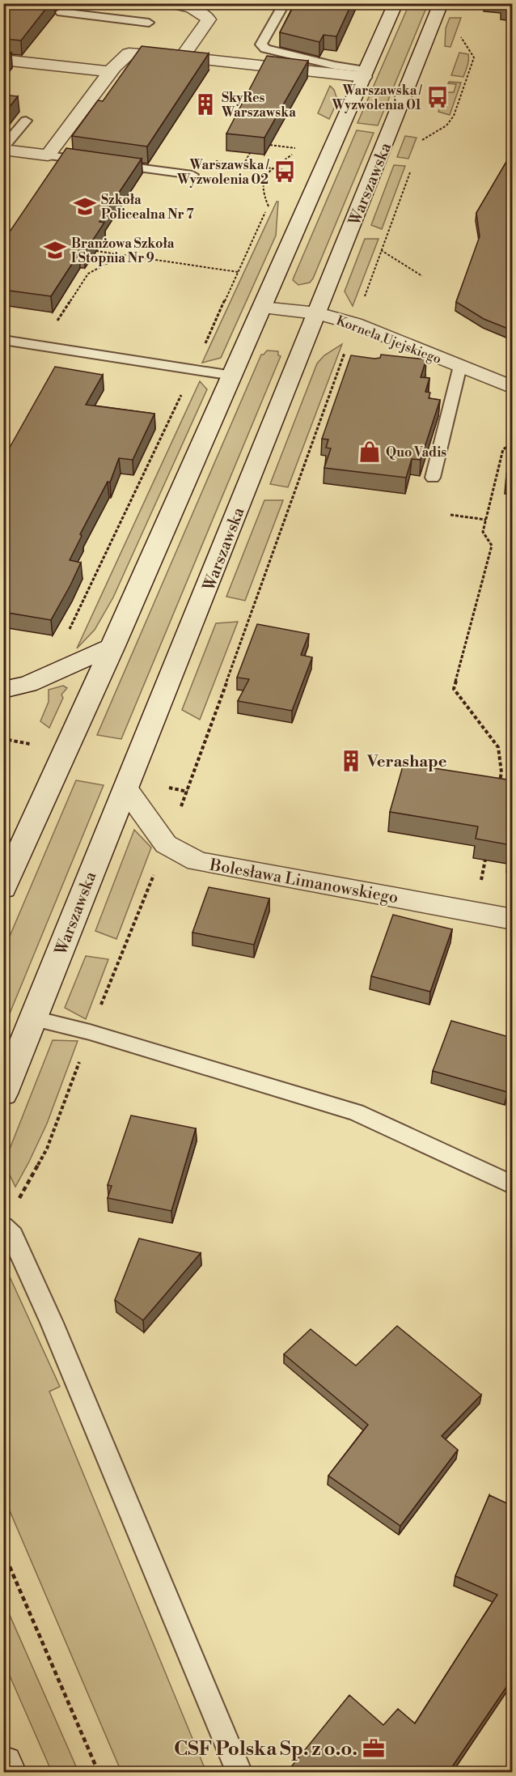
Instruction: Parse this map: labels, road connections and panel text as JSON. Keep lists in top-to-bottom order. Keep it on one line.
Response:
{"streets":{"main road":["Warszawska","Kornela Ujejskiego","Bolesława Limanowskiego"]},"crossings":[["Warszawska","Kornela Ujejskiego"],["Warszawska","Bolesława Limanowskiego"]],"places":{"bus stop":["Warszawska / Wyzwolenia 01","Warszawska / Wyzwolenia 02"],"building":["SkyRes Warszawska","Verashape"],"school or university":["Szkoła Policealna Nr 7","Branżowa Szkoła I Stopnia Nr 9"],"shop":["Quo Vadis"],"office":["CSF Polska Sp. z o.o."]}}
